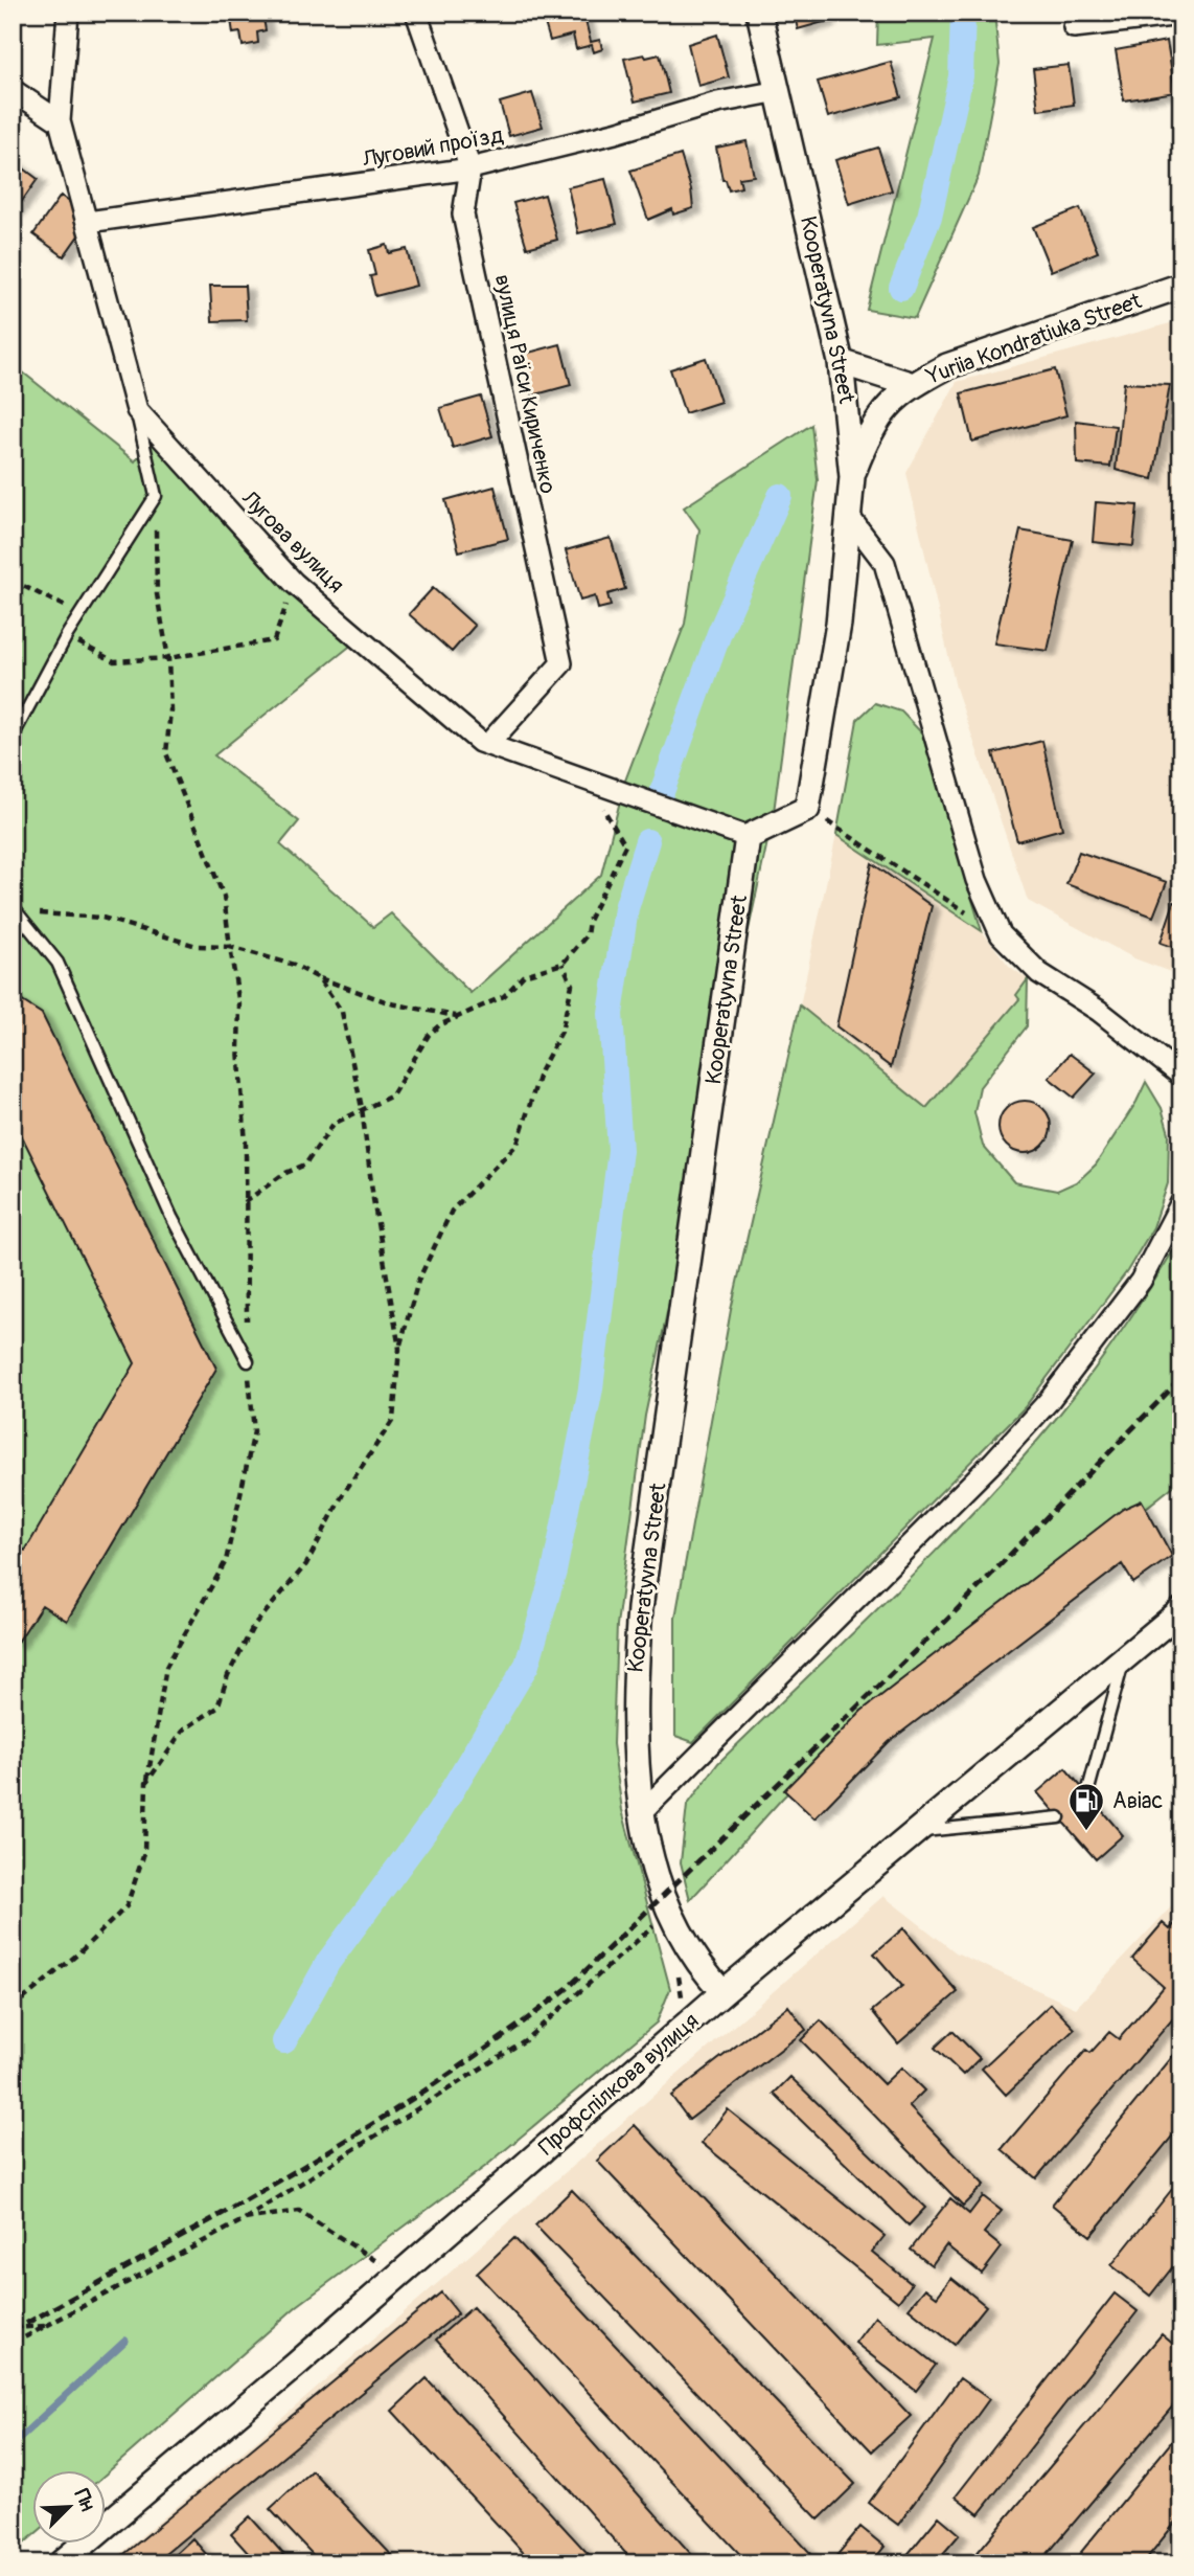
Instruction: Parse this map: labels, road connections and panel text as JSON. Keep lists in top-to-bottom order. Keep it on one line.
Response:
{"streets":{"street":["Луговий проїзд","Kooperatyvna Street","Yuriia Kondratiuka Street","вулиця Раїси Кириченко","Лугова вулиця","Профспілкова вулиця"]},"crossings":[["Луговий проїзд","Kooperatyvna Street"],["Луговий проїзд","вулиця Раїси Кириченко"],["Луговий проїзд","Лугова вулиця"],["Kooperatyvna Street","Yuriia Kondratiuka Street"],["Kooperatyvna Street","Лугова вулиця"],["Kooperatyvna Street","Профспілкова вулиця"],["вулиця Раїси Кириченко","Лугова вулиця"]],"places":{"fuel station":["Авіас"]},"north":"top right"}
